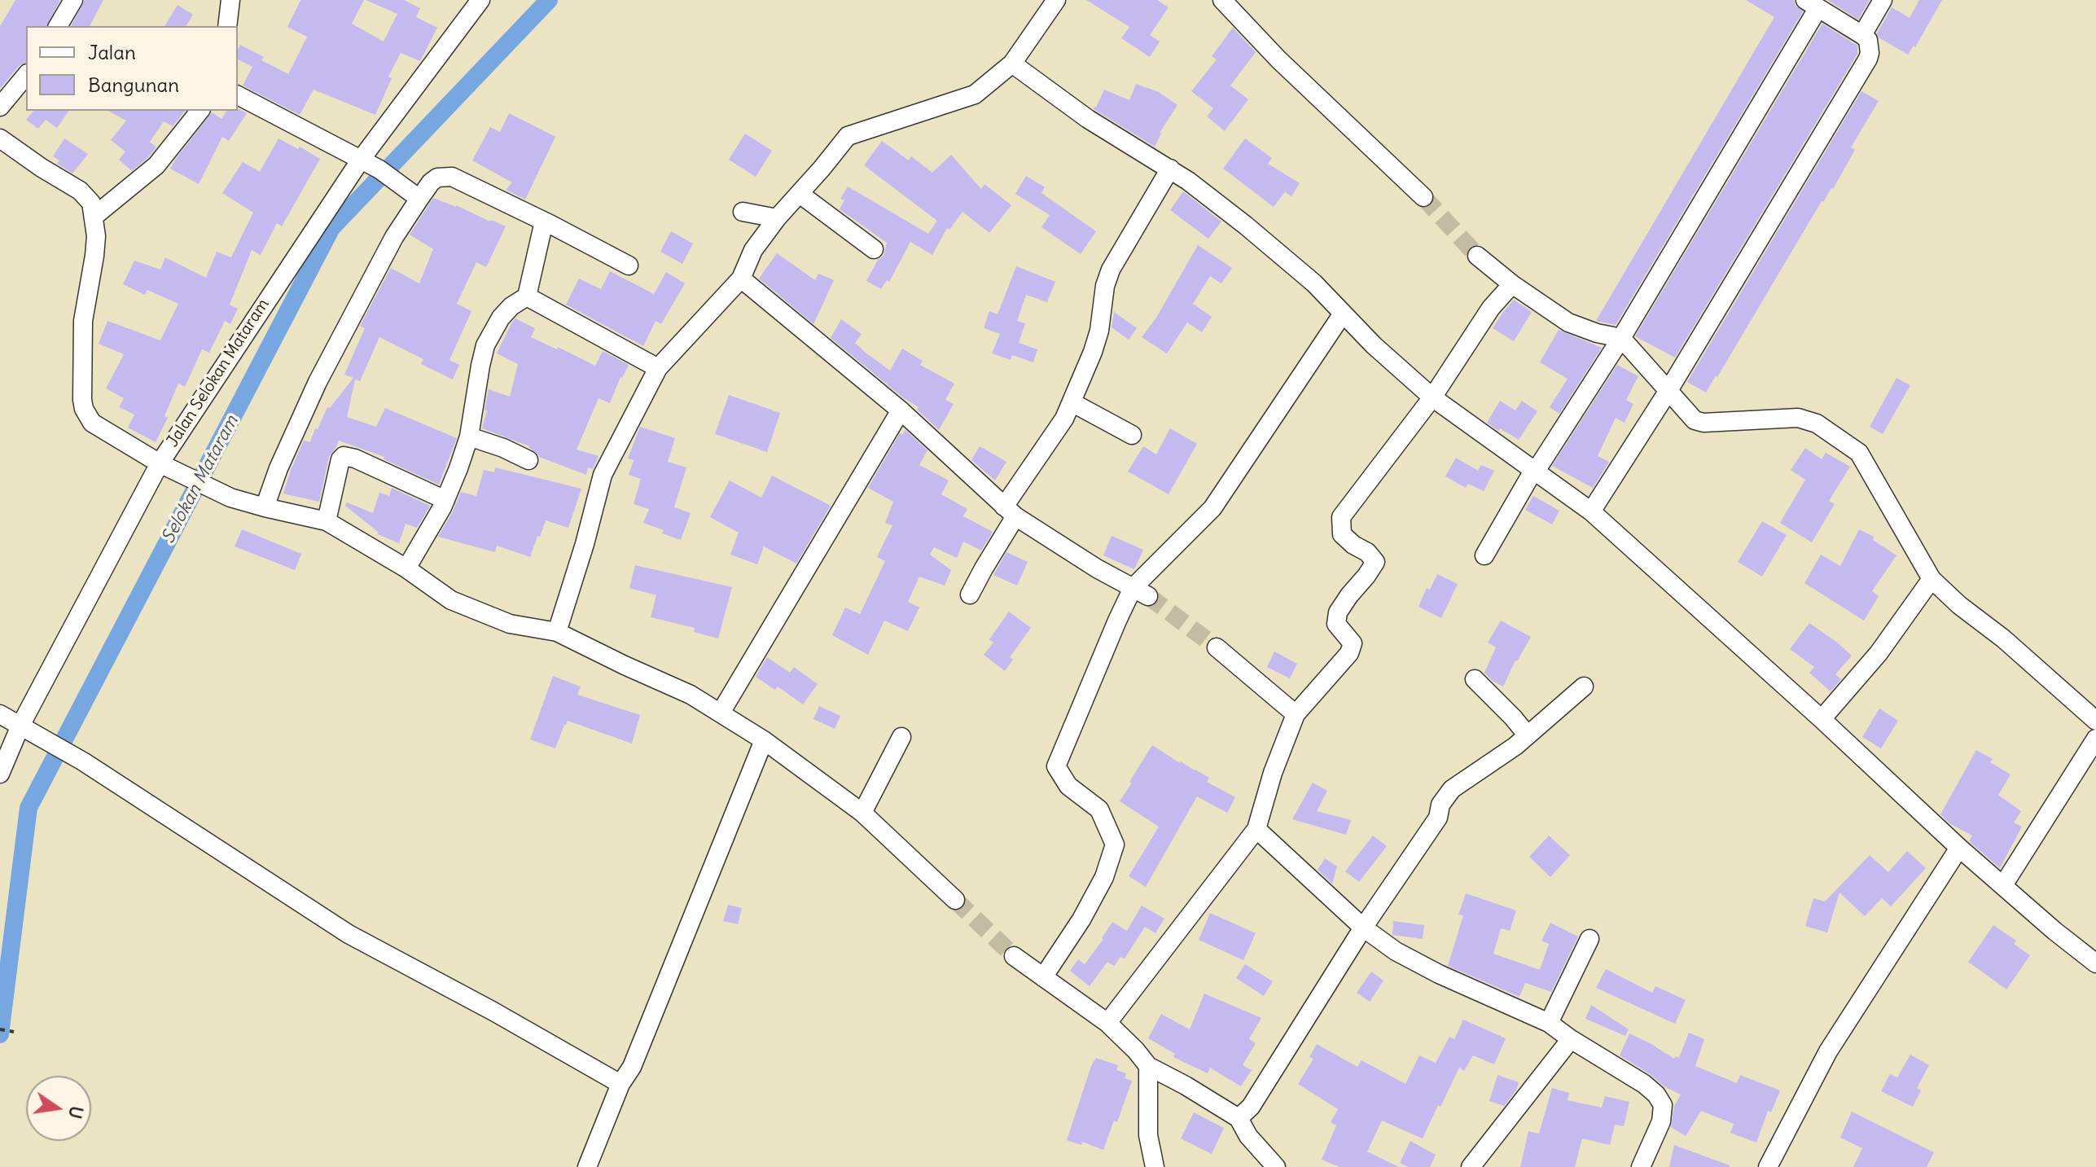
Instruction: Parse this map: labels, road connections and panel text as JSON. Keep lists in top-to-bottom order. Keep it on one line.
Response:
{"streets":{"street":["Jalan Selokan Mataram"]},"water":["Selokan Mataram"],"legend":["Jalan","Bangunan"],"north":"right"}
